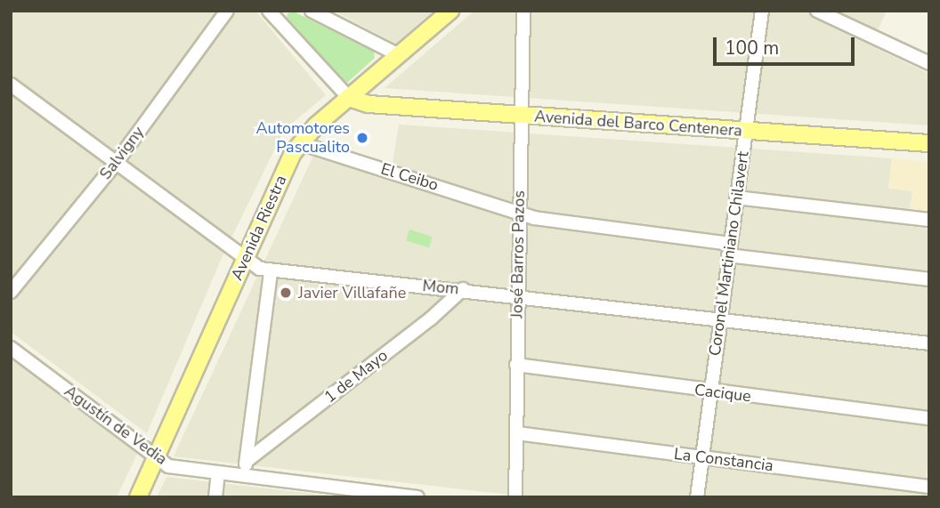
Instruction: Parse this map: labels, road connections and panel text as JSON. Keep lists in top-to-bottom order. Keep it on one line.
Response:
{"streets":{"main road":["Avenida del Barco Centenera","Avenida Riestra"],"street":["Salvigny","El Ceibo","Coronel Martiniano Chilavert","José Barros Pazos","Mom","1 de Mayo","Cacique","Agustín de Vedia","La Constancia"]},"crossings":[["Avenida del Barco Centenera","Avenida Riestra"],["Avenida del Barco Centenera","Coronel Martiniano Chilavert"],["Avenida del Barco Centenera","José Barros Pazos"],["Salvigny","Mom"],["El Ceibo","Avenida Riestra"],["El Ceibo","Coronel Martiniano Chilavert"],["El Ceibo","José Barros Pazos"],["Avenida Riestra","Mom"],["Avenida Riestra","Agustín de Vedia"],["Coronel Martiniano Chilavert","Mom"],["Coronel Martiniano Chilavert","Cacique"],["Coronel Martiniano Chilavert","La Constancia"],["José Barros Pazos","Mom"],["José Barros Pazos","Cacique"],["José Barros Pazos","La Constancia"],["Mom","1 de Mayo"]],"places":["Automotores Pascualito","Javier Villafañe"],"scale_bar":"100 m"}
